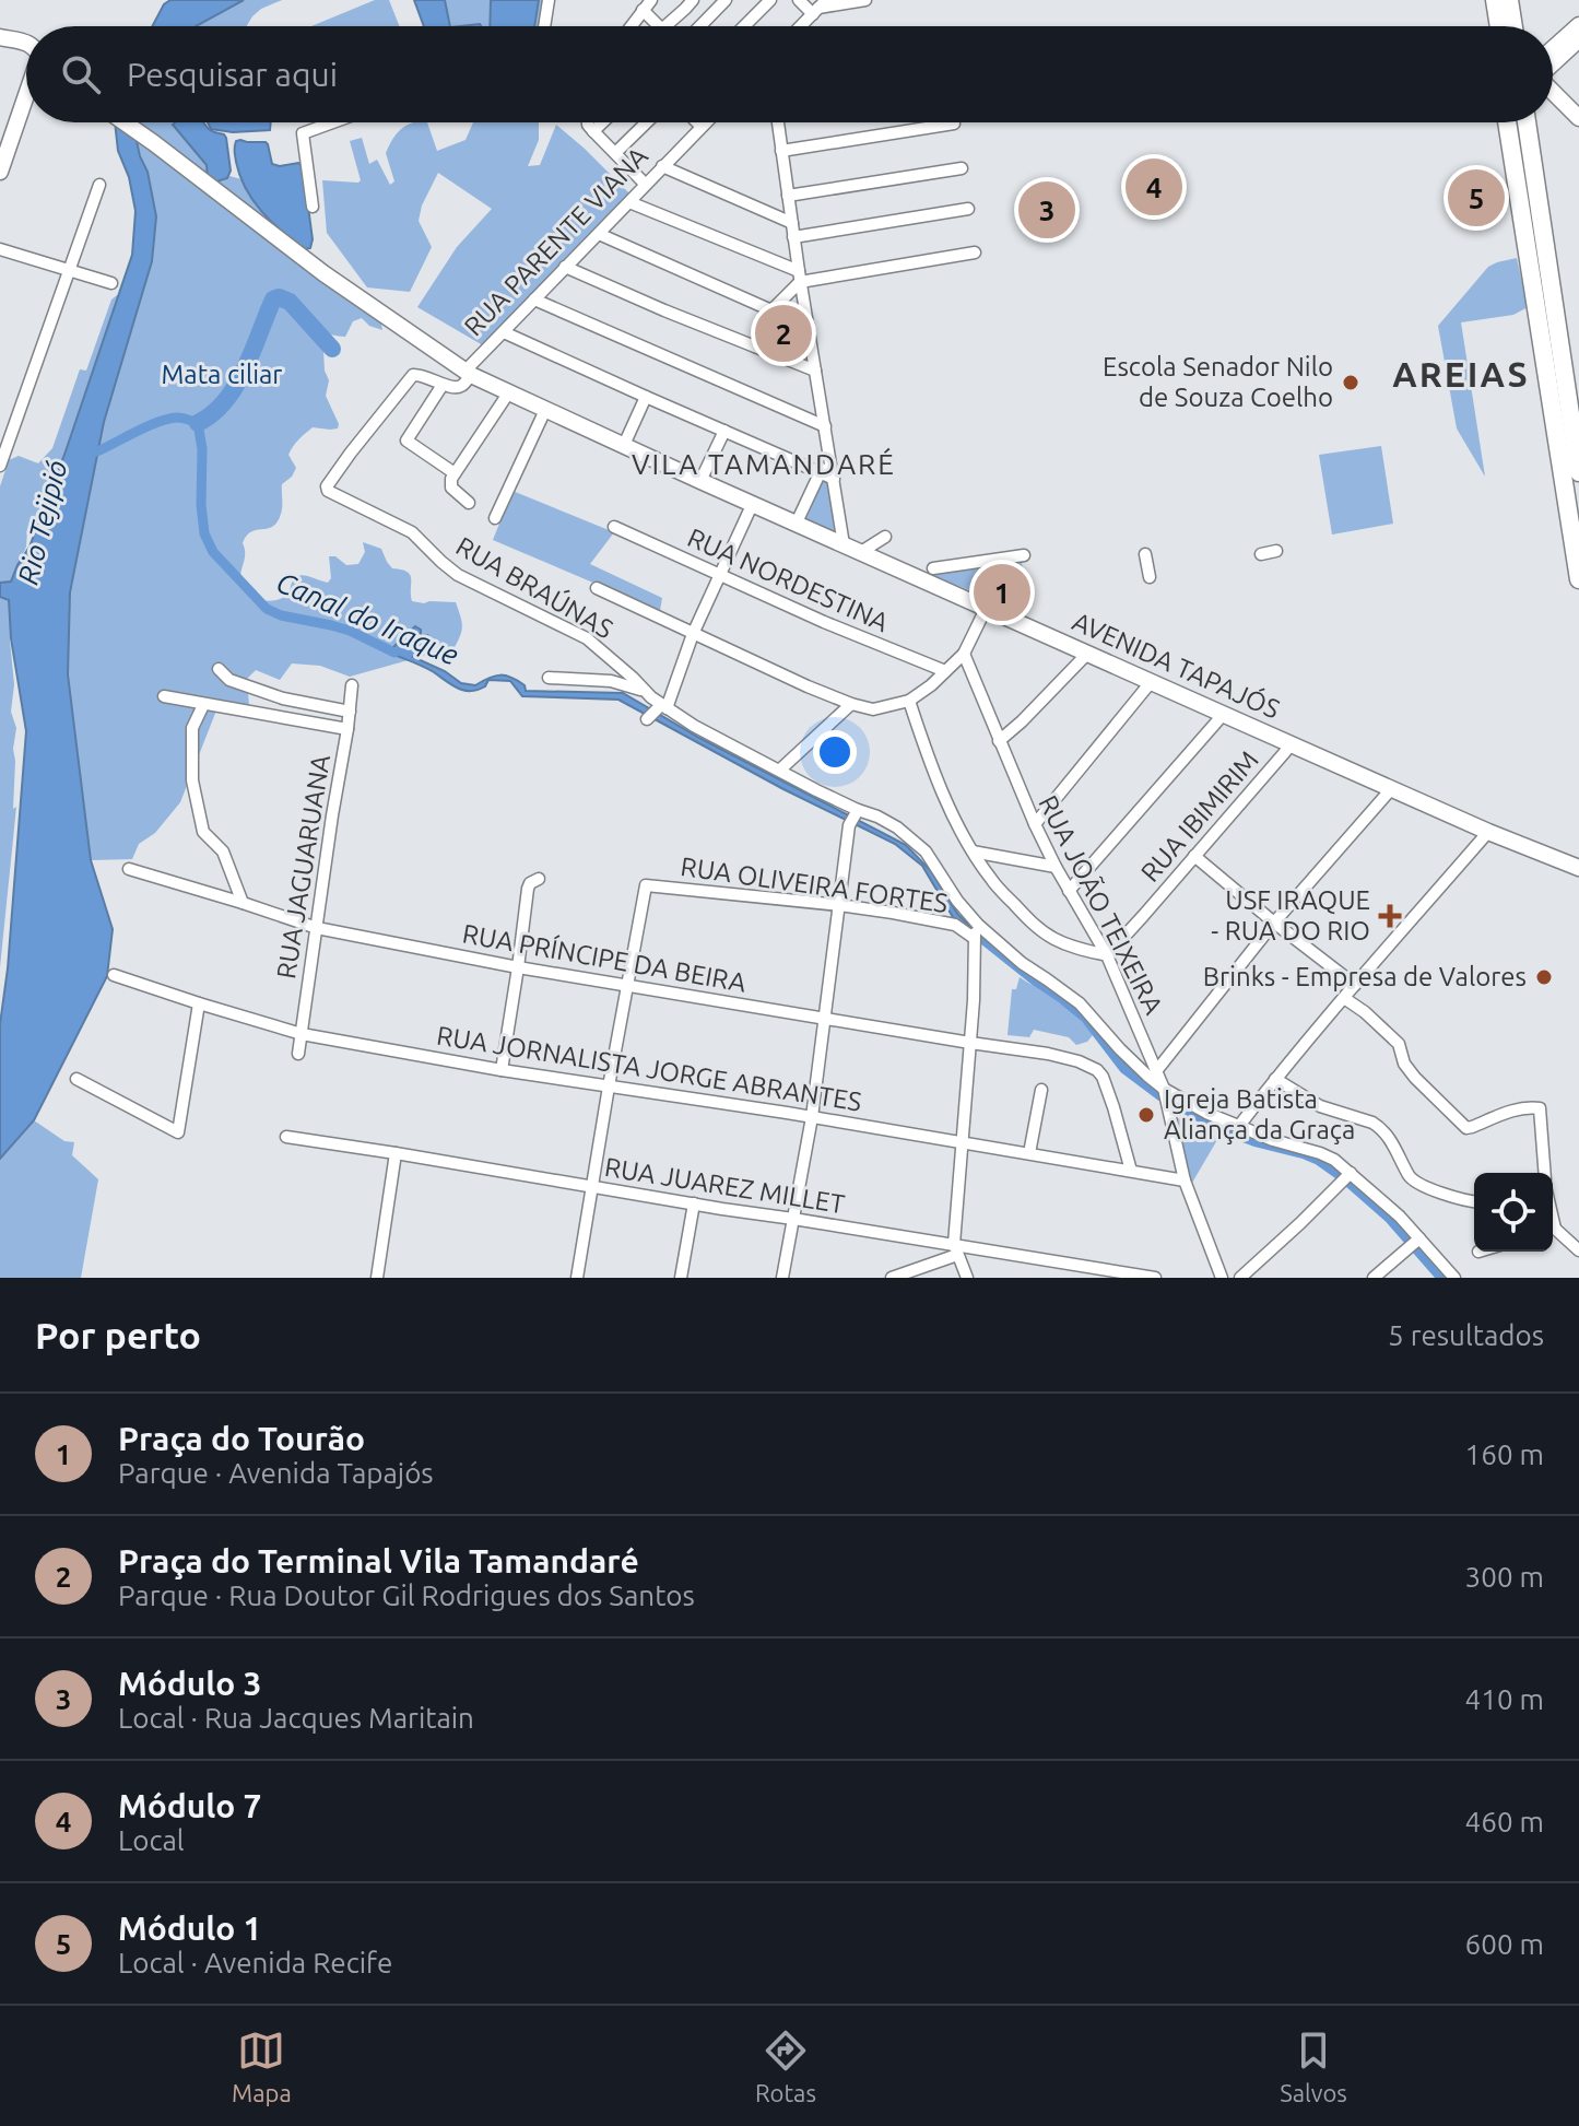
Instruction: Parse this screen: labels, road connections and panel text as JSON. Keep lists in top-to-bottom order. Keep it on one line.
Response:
{"streets":{"main road":["AVENIDA TAPAJÓS"],"street":["RUA PARENTE VIANA","RUA NORDESTINA","RUA BRAÚNAS","RUA IBIMIRIM","RUA JAGUARUANA","RUA OLIVEIRA FORTES","RUA JOÃO TEIXEIRA","RUA PRÍNCIPE DA BEIRA","RUA JORNALISTA JORGE ABRANTES","RUA JUAREZ MILLET"]},"crossings":[["RUA PARENTE VIANA","RUA BRAÚNAS"],["RUA PARENTE VIANA","AVENIDA TAPAJÓS"],["RUA BRAÚNAS","AVENIDA TAPAJÓS"],["RUA BRAÚNAS","RUA JOÃO TEIXEIRA"],["AVENIDA TAPAJÓS","RUA IBIMIRIM"],["RUA IBIMIRIM","RUA JOÃO TEIXEIRA"],["RUA JAGUARUANA","RUA PRÍNCIPE DA BEIRA"],["RUA JAGUARUANA","RUA JORNALISTA JORGE ABRANTES"],["RUA OLIVEIRA FORTES","RUA PRÍNCIPE DA BEIRA"],["RUA JOÃO TEIXEIRA","RUA JORNALISTA JORGE ABRANTES"],["RUA PRÍNCIPE DA BEIRA","RUA JORNALISTA JORGE ABRANTES"]],"districts":["AREIAS","VILA TAMANDARÉ"],"water":["Rio Tejipió","Canal do Iraque"],"parks":["Mata ciliar"],"places":{"other":["Escola Senador Nilo de Souza Coelho","Brinks - Empresa de Valores","Igreja Batista Aliança da Graça"],"health":["USF IRAQUE - RUA DO RIO"]},"page":{"search":"Pesquisar aqui","pins":["4","5","3","2","1"],"heading":["Por perto","5 resultados"],"list":[{"mark":"1","name":"Praça do Tourão","note":"Parque · Avenida Tapajós","value":"160 m"},{"mark":"2","name":"Praça do Terminal Vila Tamandaré","note":"Parque · Rua Doutor Gil Rodrigues dos Santos","value":"300 m"},{"mark":"3","name":"Módulo 3","note":"Local · Rua Jacques Maritain","value":"410 m"},{"mark":"4","name":"Módulo 7","note":"Local","value":"460 m"},{"mark":"5","name":"Módulo 1","note":"Local · Avenida Recife","value":"600 m"}],"nav":["Mapa","Rotas","Salvos"]}}
